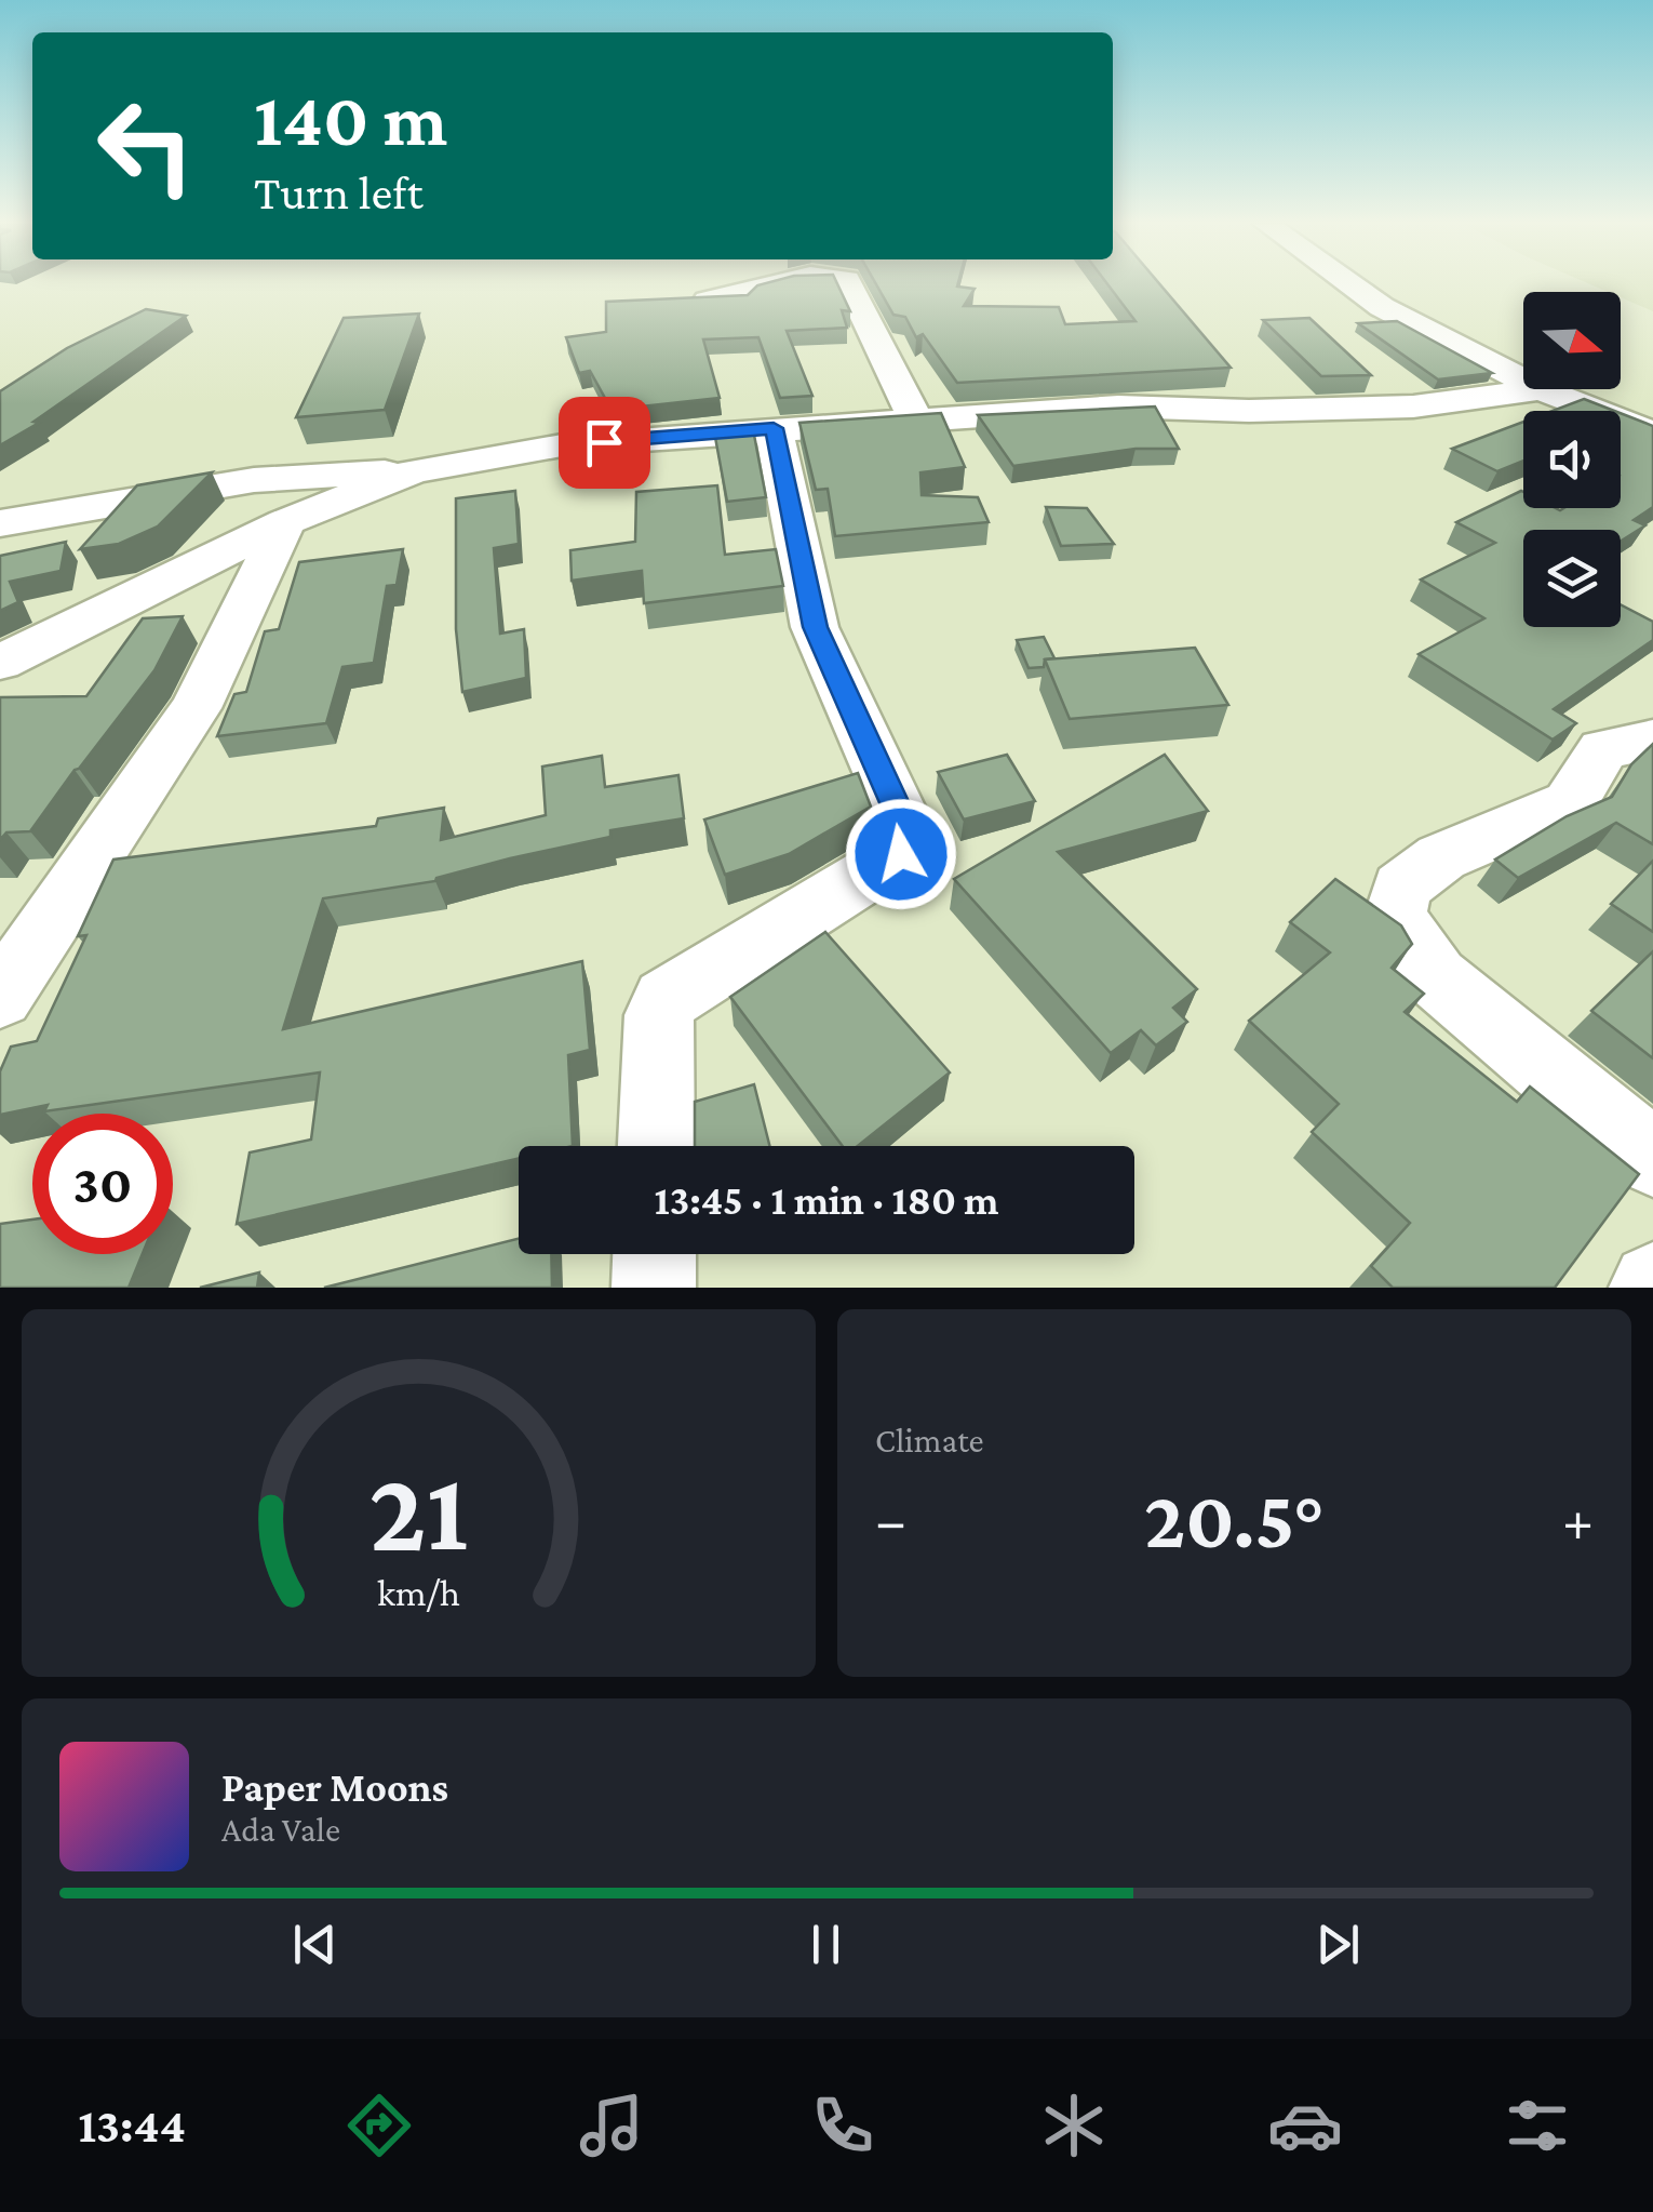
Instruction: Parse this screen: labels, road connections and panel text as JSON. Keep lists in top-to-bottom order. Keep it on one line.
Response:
{"north":"right","page":{"turn":["140 m","Turn left"],"limit":"30","trip":"13:45 · 1 min · 180 m","tile":"Climate","heat":["−","20.5°","+"],"song":["Paper Moons","Ada Vale"],"tabs":"13:44","gauge":["21","km/h"]}}
